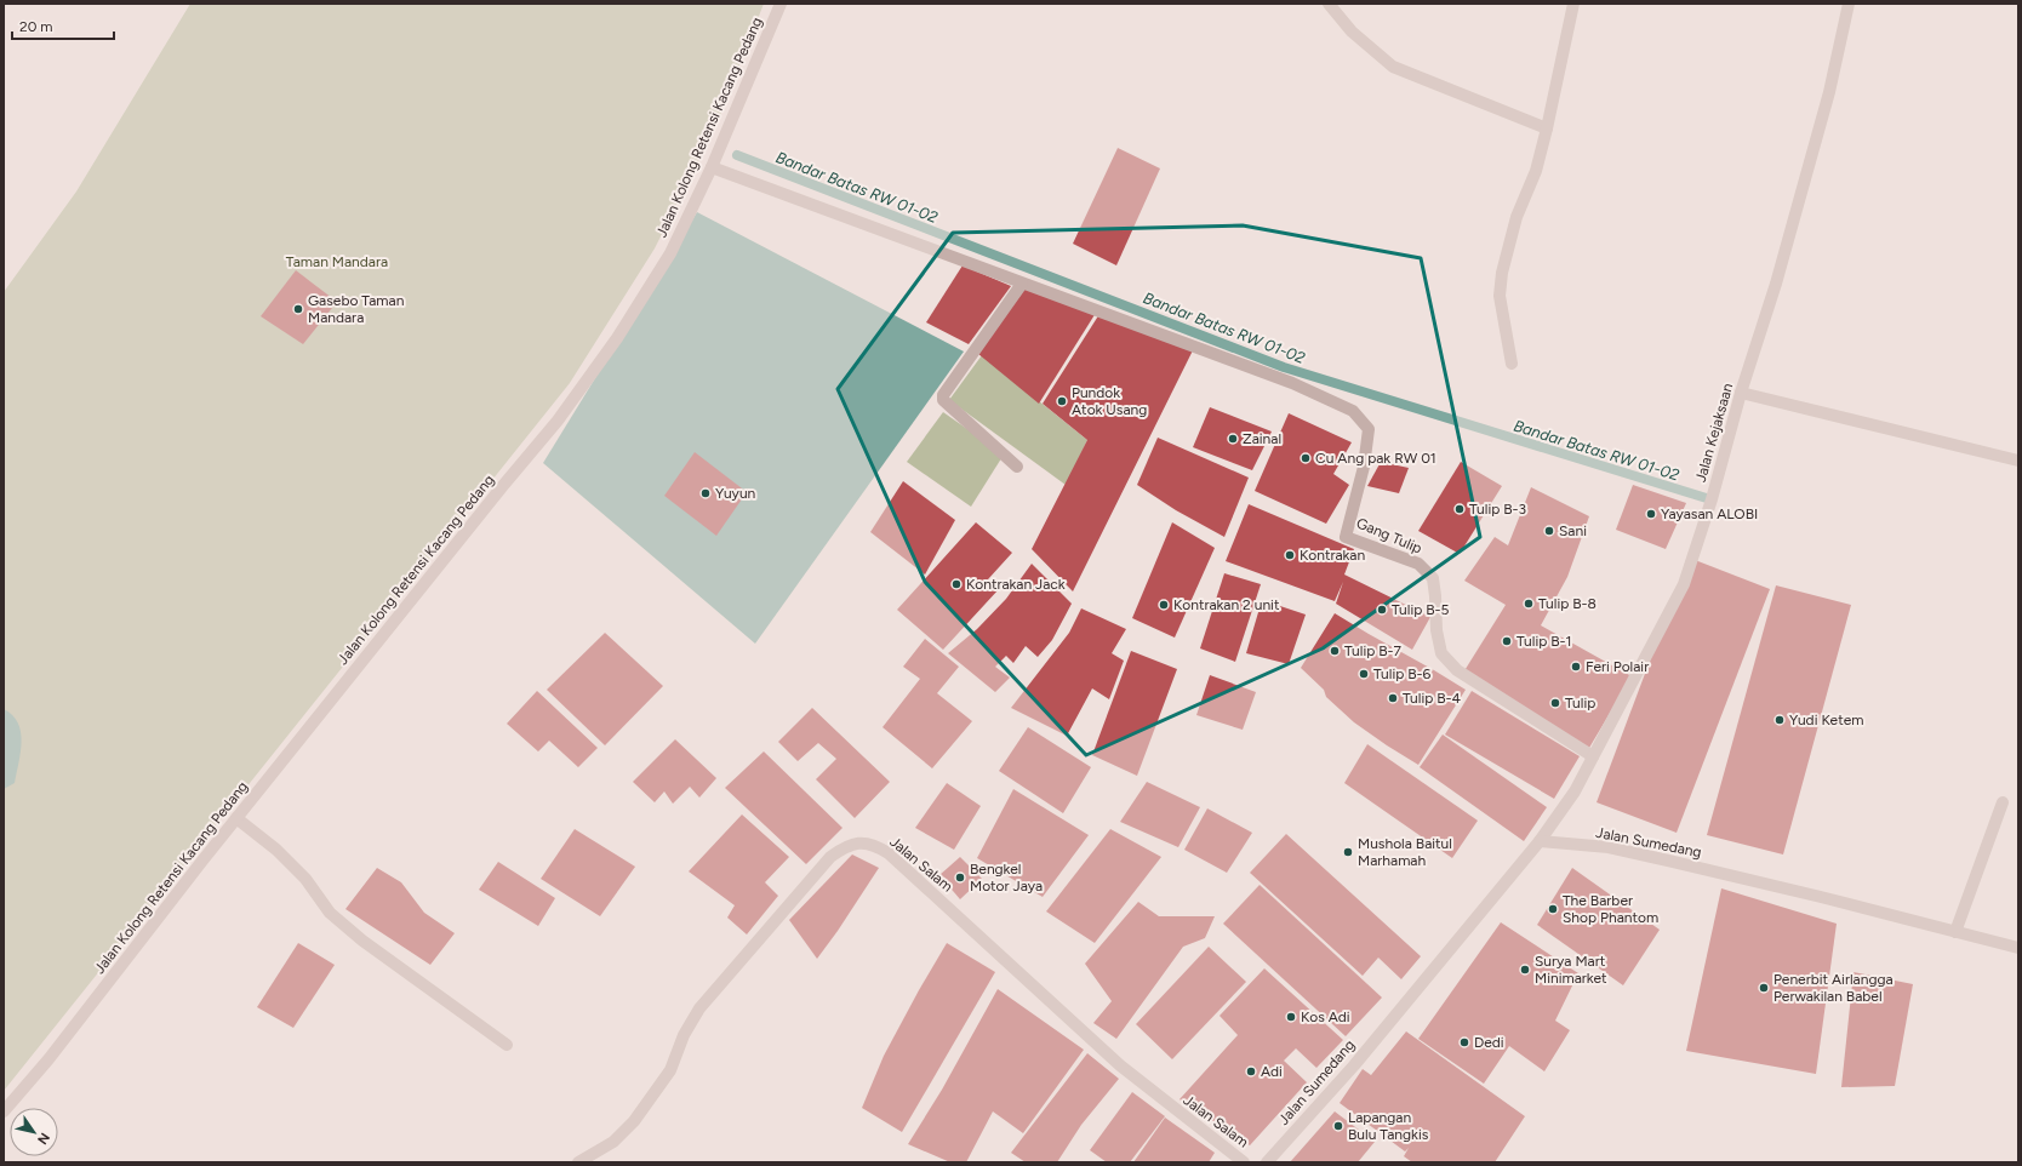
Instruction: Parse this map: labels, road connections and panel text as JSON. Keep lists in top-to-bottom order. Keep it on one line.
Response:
{"streets":{"street":["Jalan Kolong Retensi Kacang Pedang","Jalan Kejaksaan","Gang Tulip","Jalan Sumedang","Jalan Salam"]},"crossings":[["Jalan Kejaksaan","Gang Tulip"],["Jalan Kejaksaan","Jalan Sumedang"]],"water":["Bandar Batas RW 01-02"],"parks":["Taman Mandara"],"places":["Gasebo Taman Mandara","Pundok Atok Usang","Zainal","Cu Ang pak RW 01","Yuyun","Tulip B-3","Yayasan ALOBI","Sani","Kontrakan","Kontrakan Jack","Tulip B-8","Kontrakan 2 unit","Tulip B-5","Tulip B-1","Tulip B-7","Feri Polair","Tulip B-6","Tulip B-4","Tulip","Yudi Ketem","Mushola Baitul Marhamah","Bengkel Motor Jaya","The Barber Shop Phantom","Surya Mart Minimarket","Penerbit Airlangga Perwakilan Babel","Kos Adi","Dedi","Adi","Lapangan Bulu Tangkis"],"scale_bar":"20 m","north":"bottom right"}
